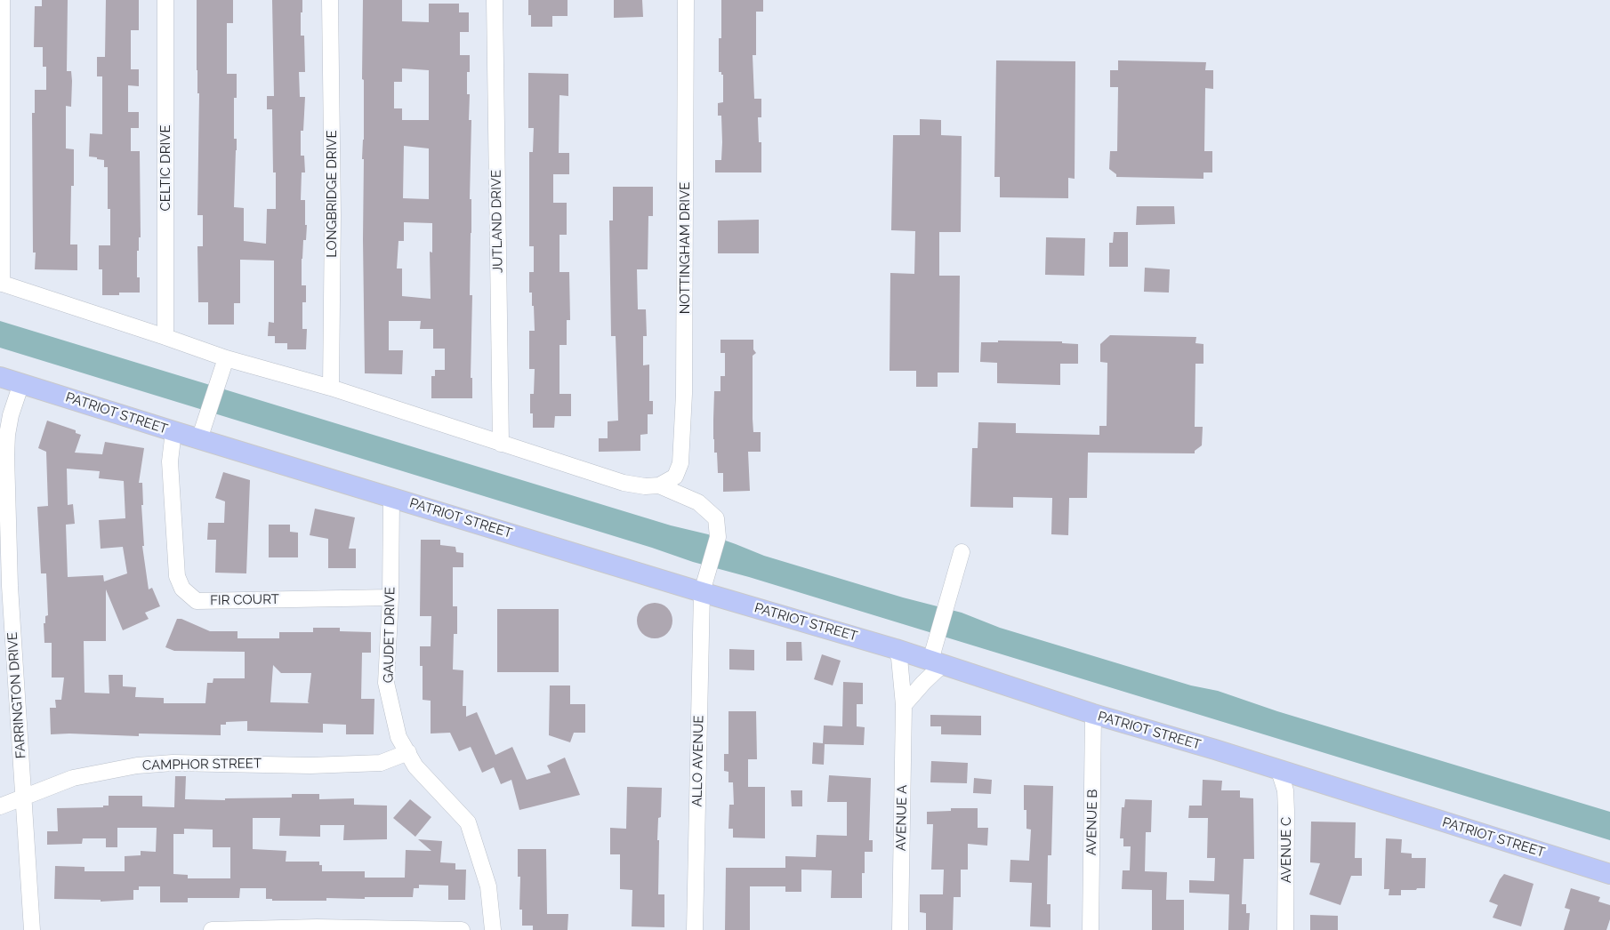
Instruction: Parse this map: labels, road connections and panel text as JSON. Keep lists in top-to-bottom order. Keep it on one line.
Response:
{"streets":{"main road":["PATRIOT STREET"],"street":["CELTIC DRIVE","LONGBRIDGE DRIVE","JUTLAND DRIVE","NOTTINGHAM DRIVE","FIR COURT","GAUDET DRIVE","FARRINGTON DRIVE","ALLO AVENUE","CAMPHOR STREET","AVENUE A","AVENUE B","AVENUE C"]},"crossings":[["NOTTINGHAM DRIVE","ALLO AVENUE"],["PATRIOT STREET","FIR COURT"],["PATRIOT STREET","GAUDET DRIVE"],["PATRIOT STREET","FARRINGTON DRIVE"],["PATRIOT STREET","ALLO AVENUE"],["PATRIOT STREET","AVENUE A"],["PATRIOT STREET","AVENUE B"],["PATRIOT STREET","AVENUE C"],["FIR COURT","GAUDET DRIVE"],["GAUDET DRIVE","CAMPHOR STREET"],["FARRINGTON DRIVE","CAMPHOR STREET"]]}
